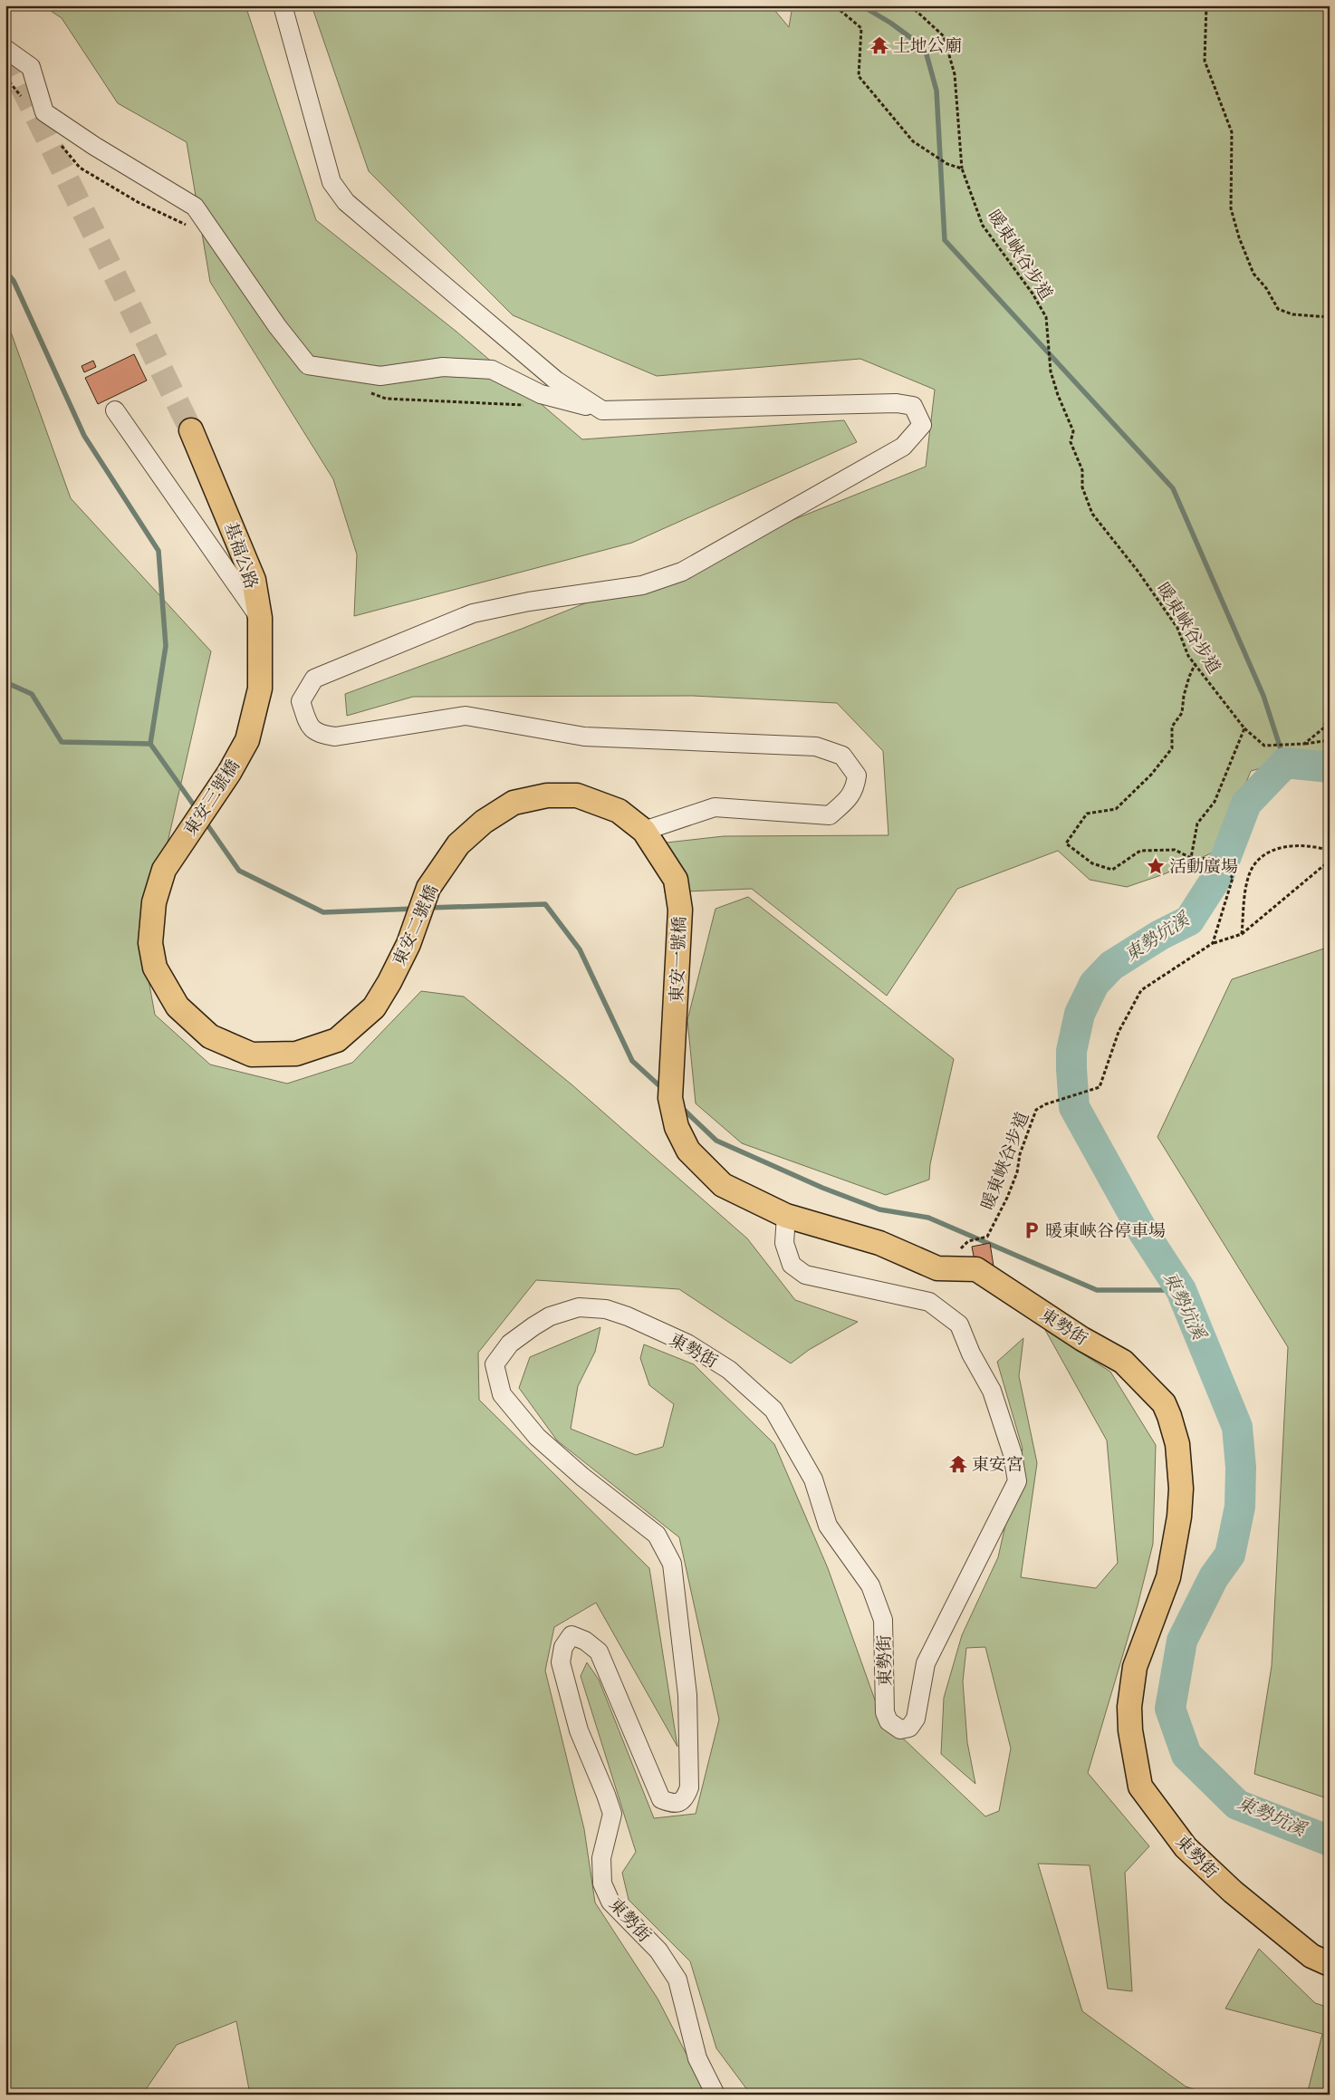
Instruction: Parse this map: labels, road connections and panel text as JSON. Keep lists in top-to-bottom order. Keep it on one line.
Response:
{"streets":{"main road":["基福公路","東安三號橋","東安二號橋","東安一號橋","東勢街"],"path":["暖東峽谷步道"]},"crossings":[["暖東峽谷步道","東勢街"],["基福公路","東安三號橋"],["東安三號橋","東安二號橋"],["東安二號橋","東安一號橋"],["東安一號橋","東勢街"]],"water":["東勢坑溪"],"places":{"temple":["土地公廟","東安宮"],"place":["活動廣場"],"parking":["暖東峽谷停車場"]}}
